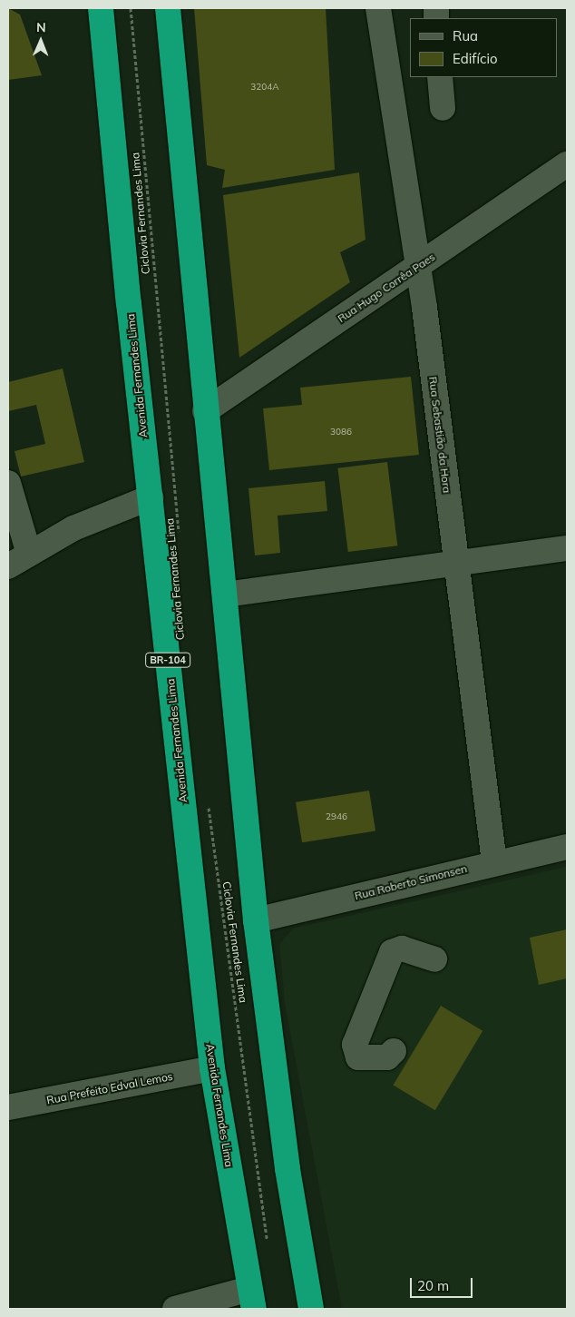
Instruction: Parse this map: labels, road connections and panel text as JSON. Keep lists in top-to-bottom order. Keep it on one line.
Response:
{"streets":{"highway":["Avenida Fernandes Lima","BR-104"],"street":["Rua Hugo Corrêa Paes","Rua Sebastião da Hora","Rua Roberto Simonsen","Rua Prefeito Edval Lemos"],"path":["Ciclovia Fernandes Lima"]},"crossings":[["Rua Hugo Corrêa Paes","Rua Sebastião da Hora"],["Avenida Fernandes Lima","Rua Prefeito Edval Lemos"],["Rua Sebastião da Hora","Rua Roberto Simonsen"]],"house_numbers":["3204A","3086","2946"],"legend":["Rua","Edifício"],"scale_bar":"20 m","north":"top"}
